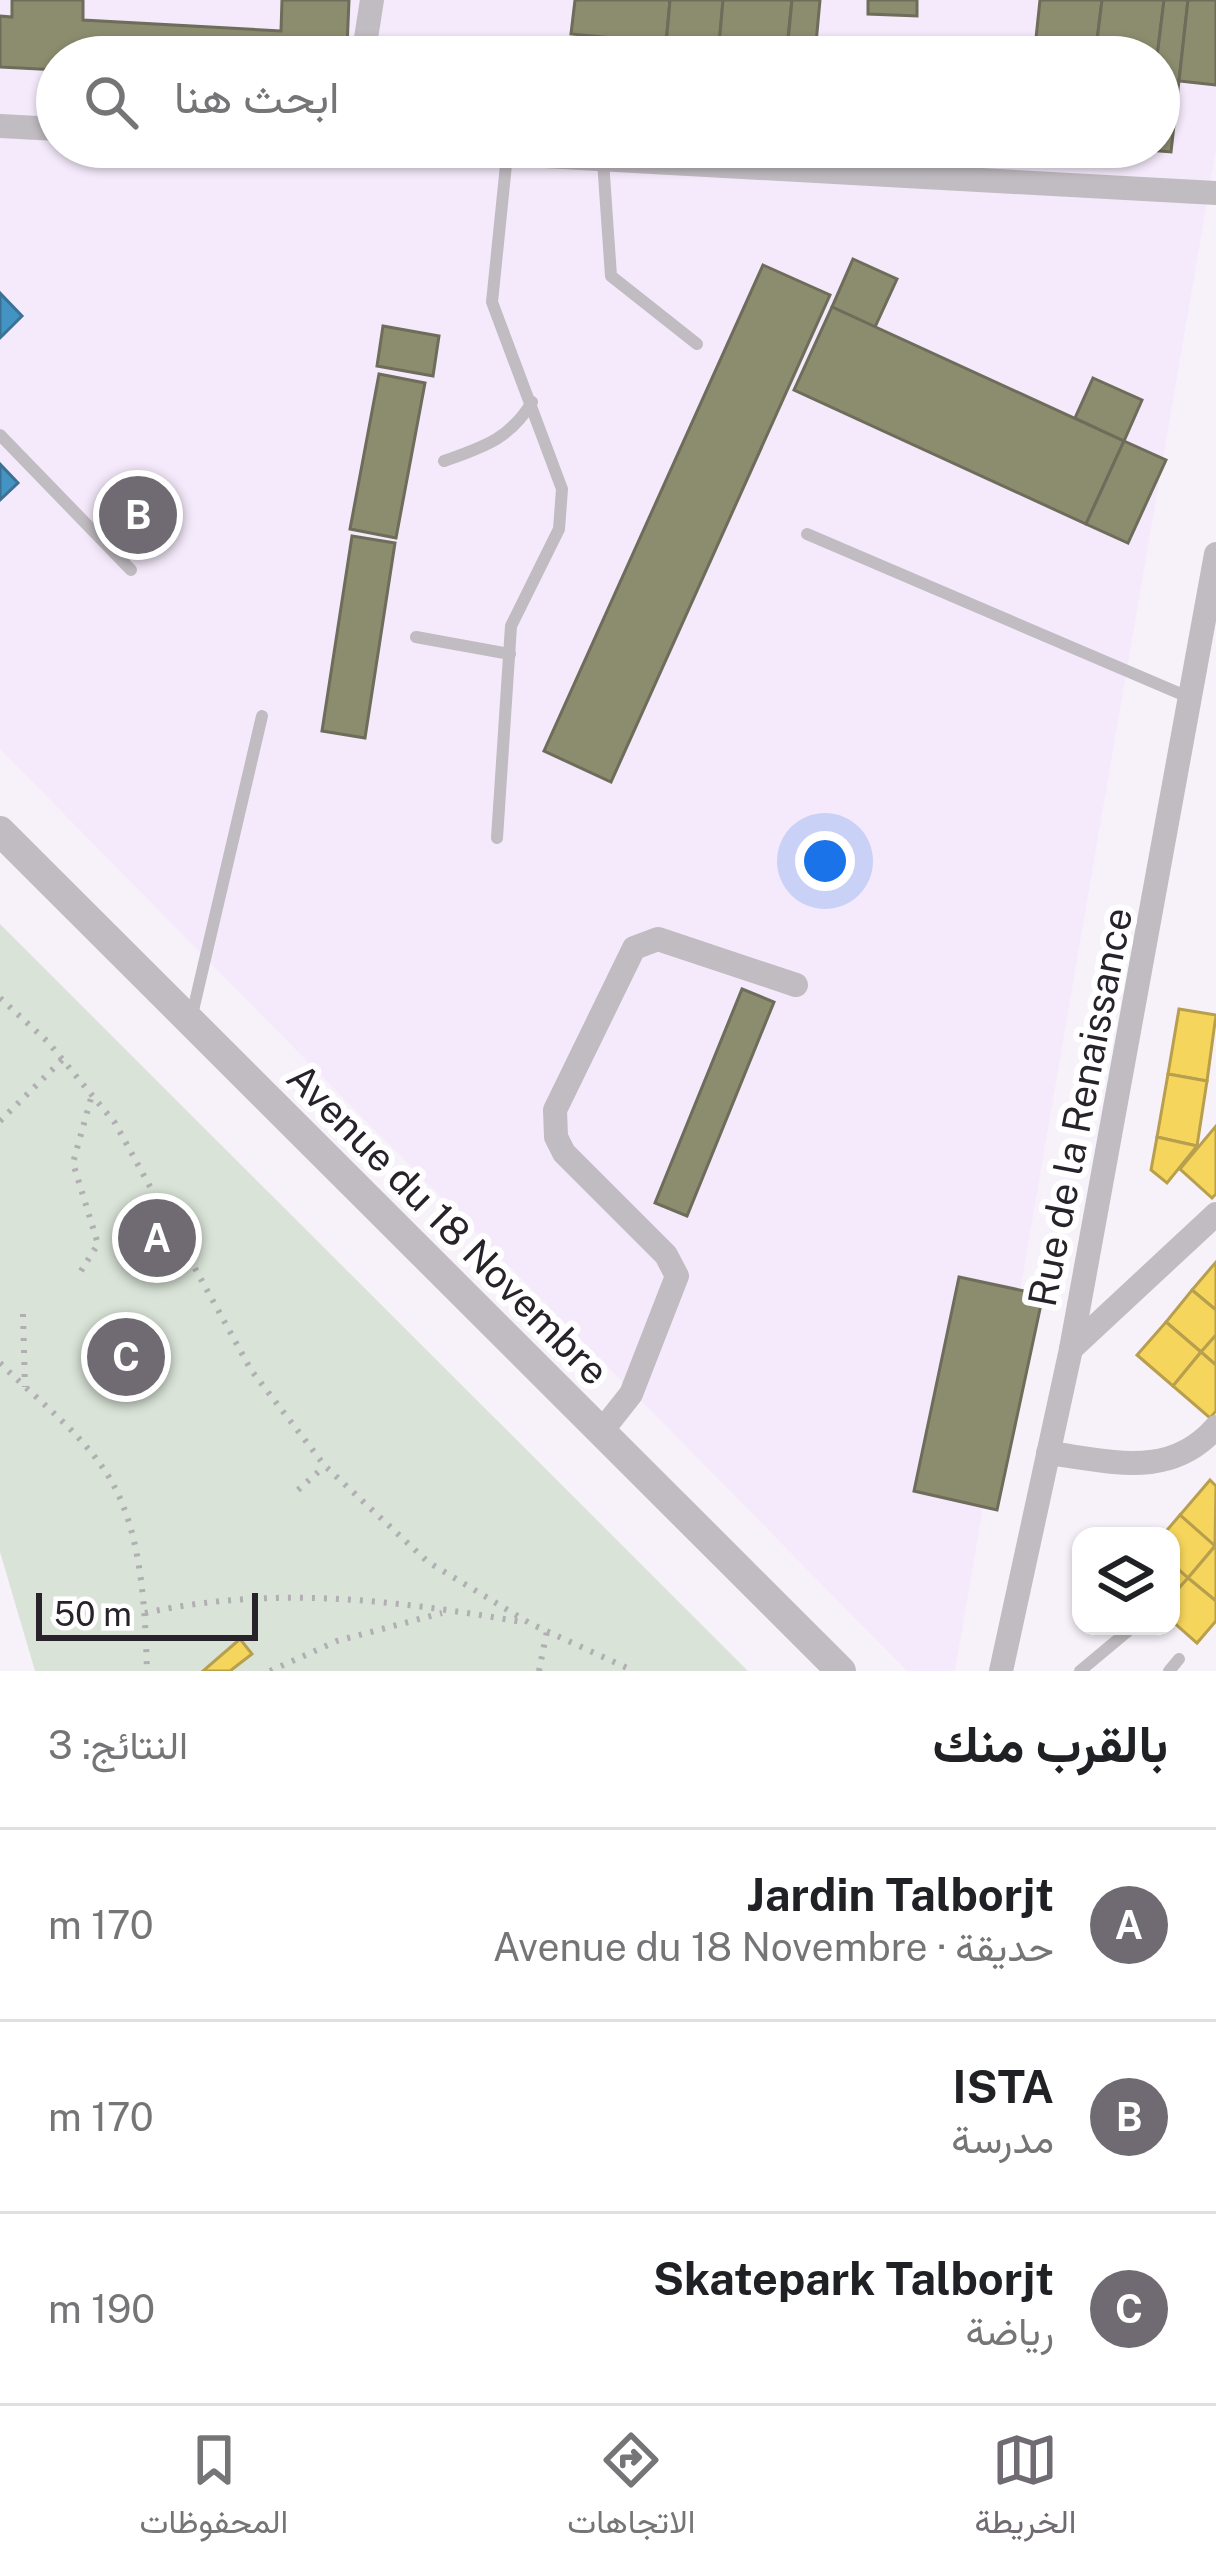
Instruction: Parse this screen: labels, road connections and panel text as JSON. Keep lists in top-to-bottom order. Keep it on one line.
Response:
{"streets":{"street":["Rue de la Renaissance","Avenue du 18 Novembre"]},"scale_bar":"50 m","page":{"search":"ابحث هنا","pins":["B","A","C"],"scale":"50 m","heading":["بالقرب منك","النتائج: 3"],"list":[{"mark":"A","name":"Jardin Talborjt","note":"حديقة · Avenue du 18 Novembre","value":"170 m"},{"mark":"B","name":"ISTA","note":"مدرسة","value":"170 m"},{"mark":"C","name":"Skatepark Talborjt","note":"رياضة","value":"190 m"}],"nav":["الخريطة","الاتجاهات","المحفوظات"]}}
